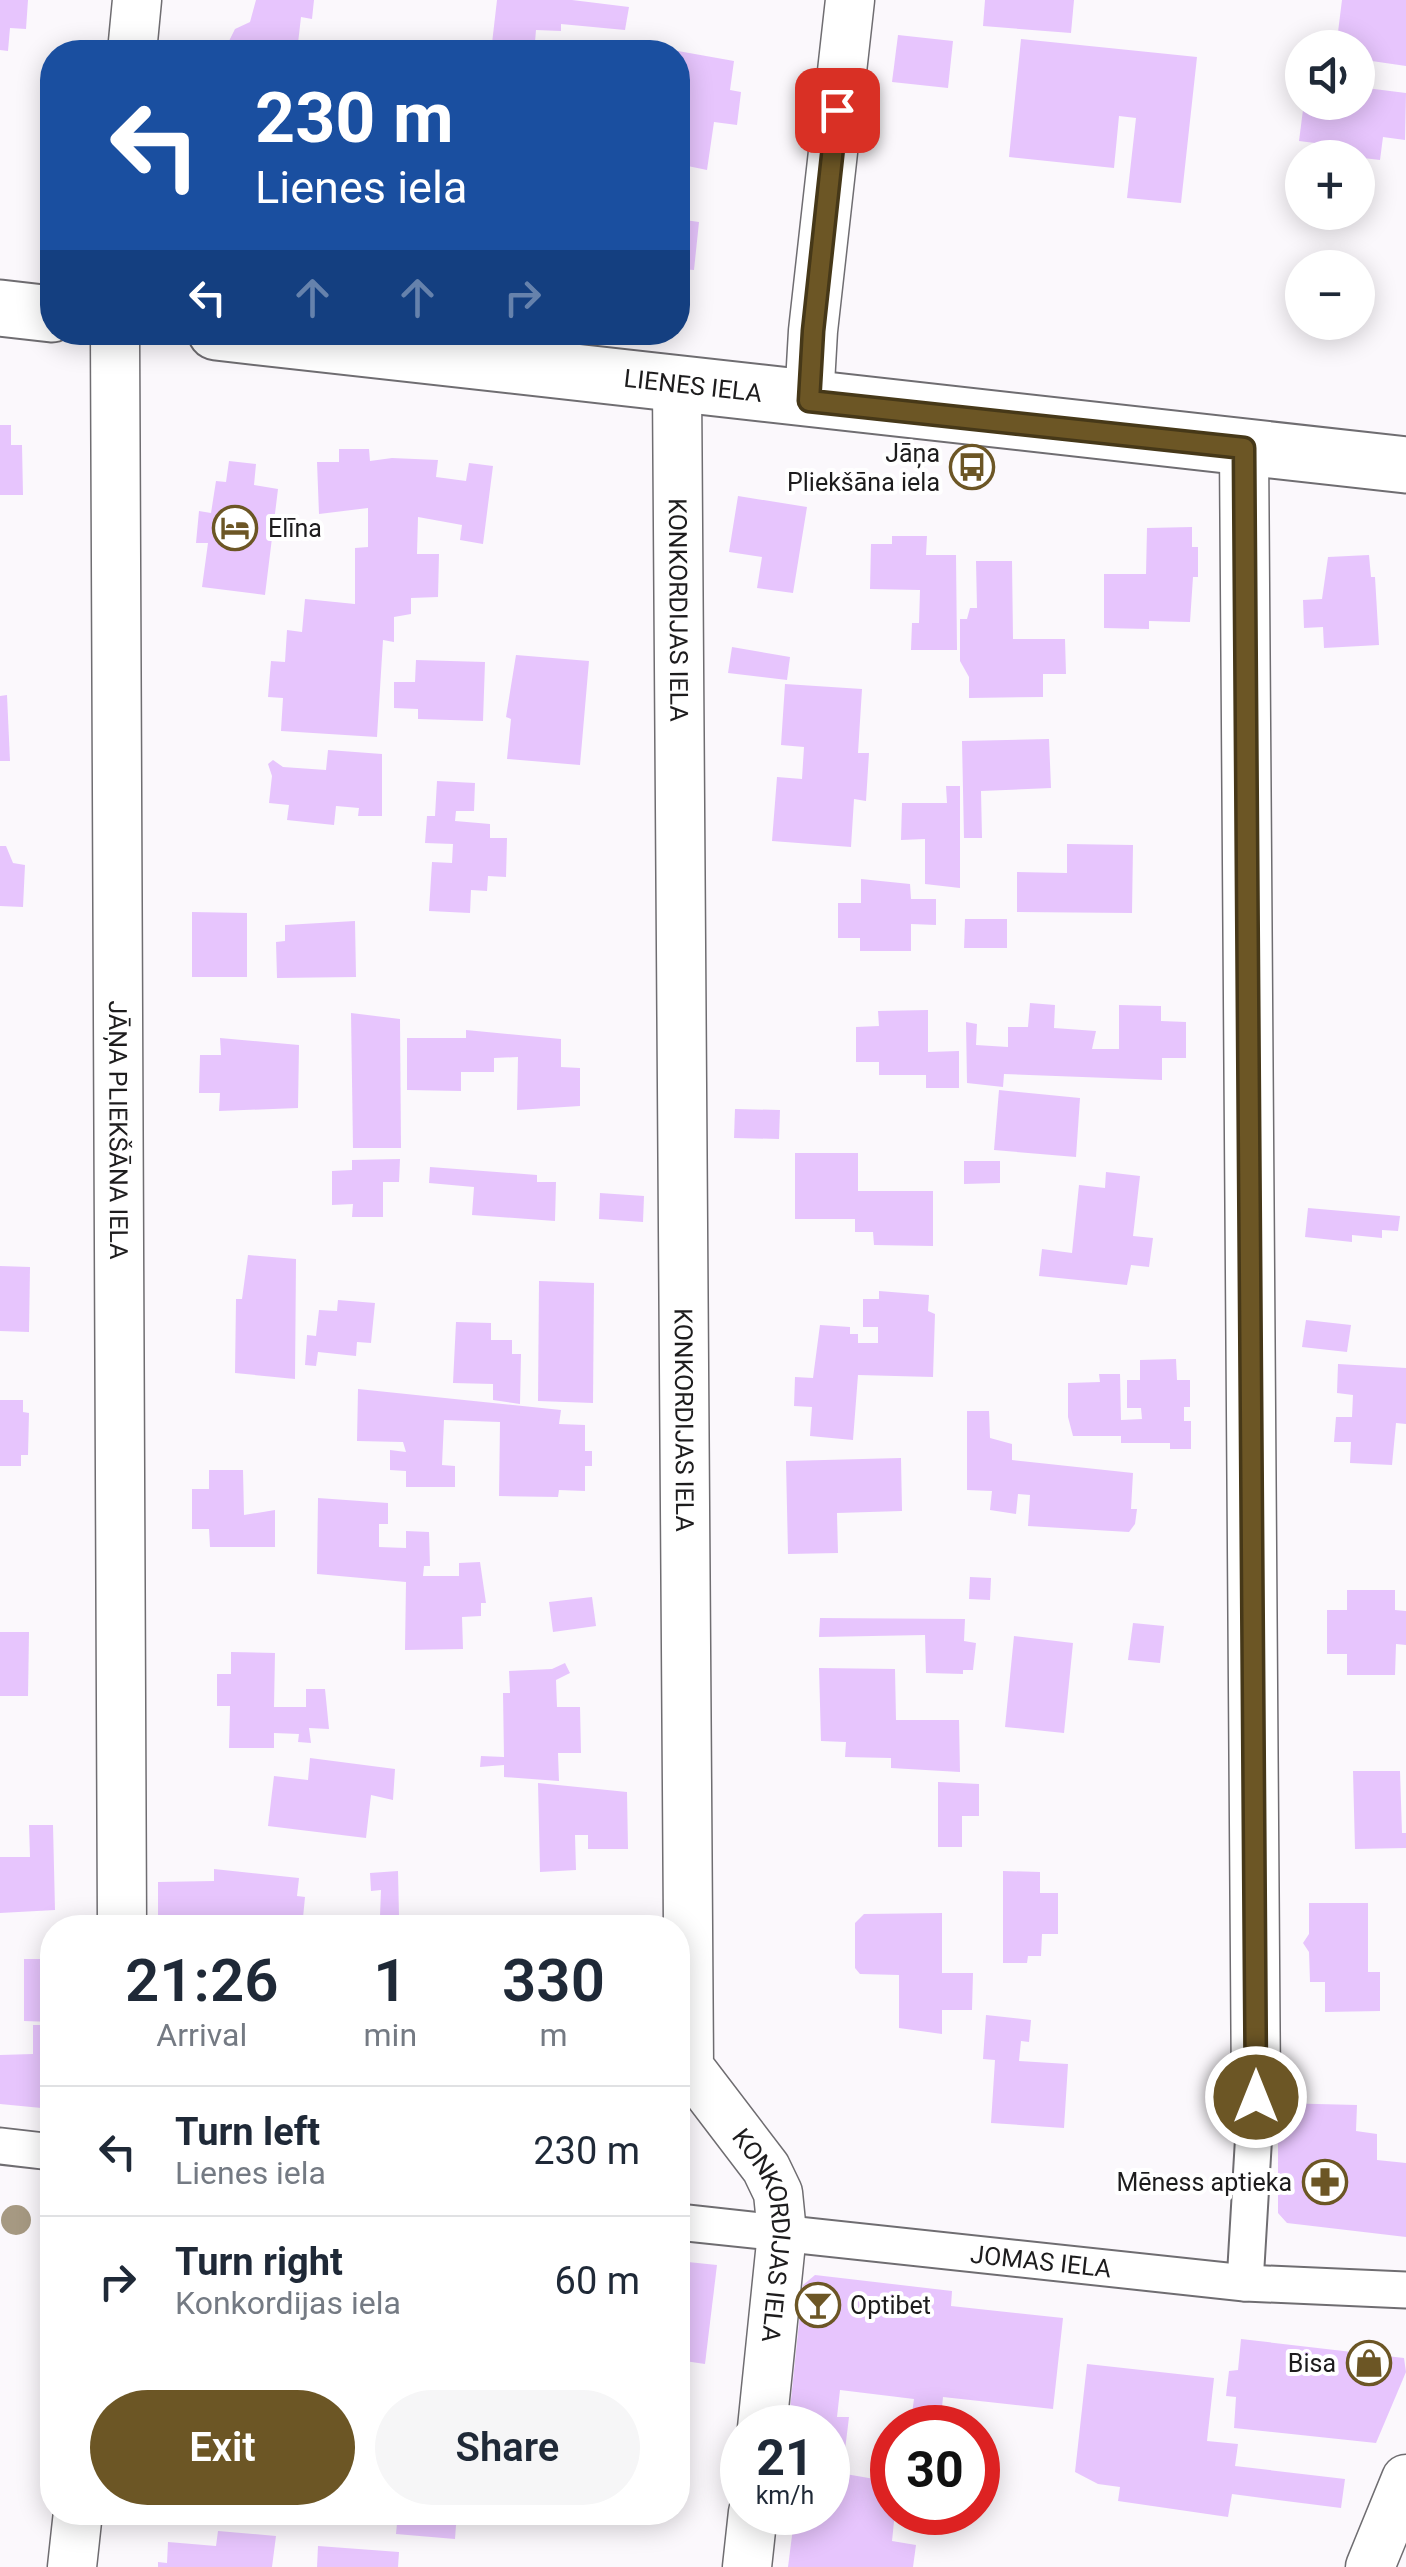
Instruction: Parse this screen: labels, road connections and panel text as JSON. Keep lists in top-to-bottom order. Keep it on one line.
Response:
{"streets":{"main road":["LIENES IELA"],"street":["KONKORDIJAS IELA","JĀŅA PLIEKŠĀNA IELA","JOMAS IELA"]},"crossings":[["LIENES IELA","KONKORDIJAS IELA"],["KONKORDIJAS IELA","JOMAS IELA"]],"places":{"bus stop":["Jāņa Pliekšāna iela"],"hotel":["Elīna"],"pharmacy":["Mēness aptieka"],"bar":["Optibet"],"shop":["Bisa"]},"page":{"map_buttons":["+","−"],"turn":["230 m","Lienes iela"],"eta":["21:26","Arrival","1","min","330","m"],"list":[{"name":"Turn left","note":"Lienes iela","value":"230 m"},{"name":"Turn right","note":"Konkordijas iela","value":"60 m"}],"buttons":["Exit","Share"],"speed":"21 km/h","limit":"30"}}
